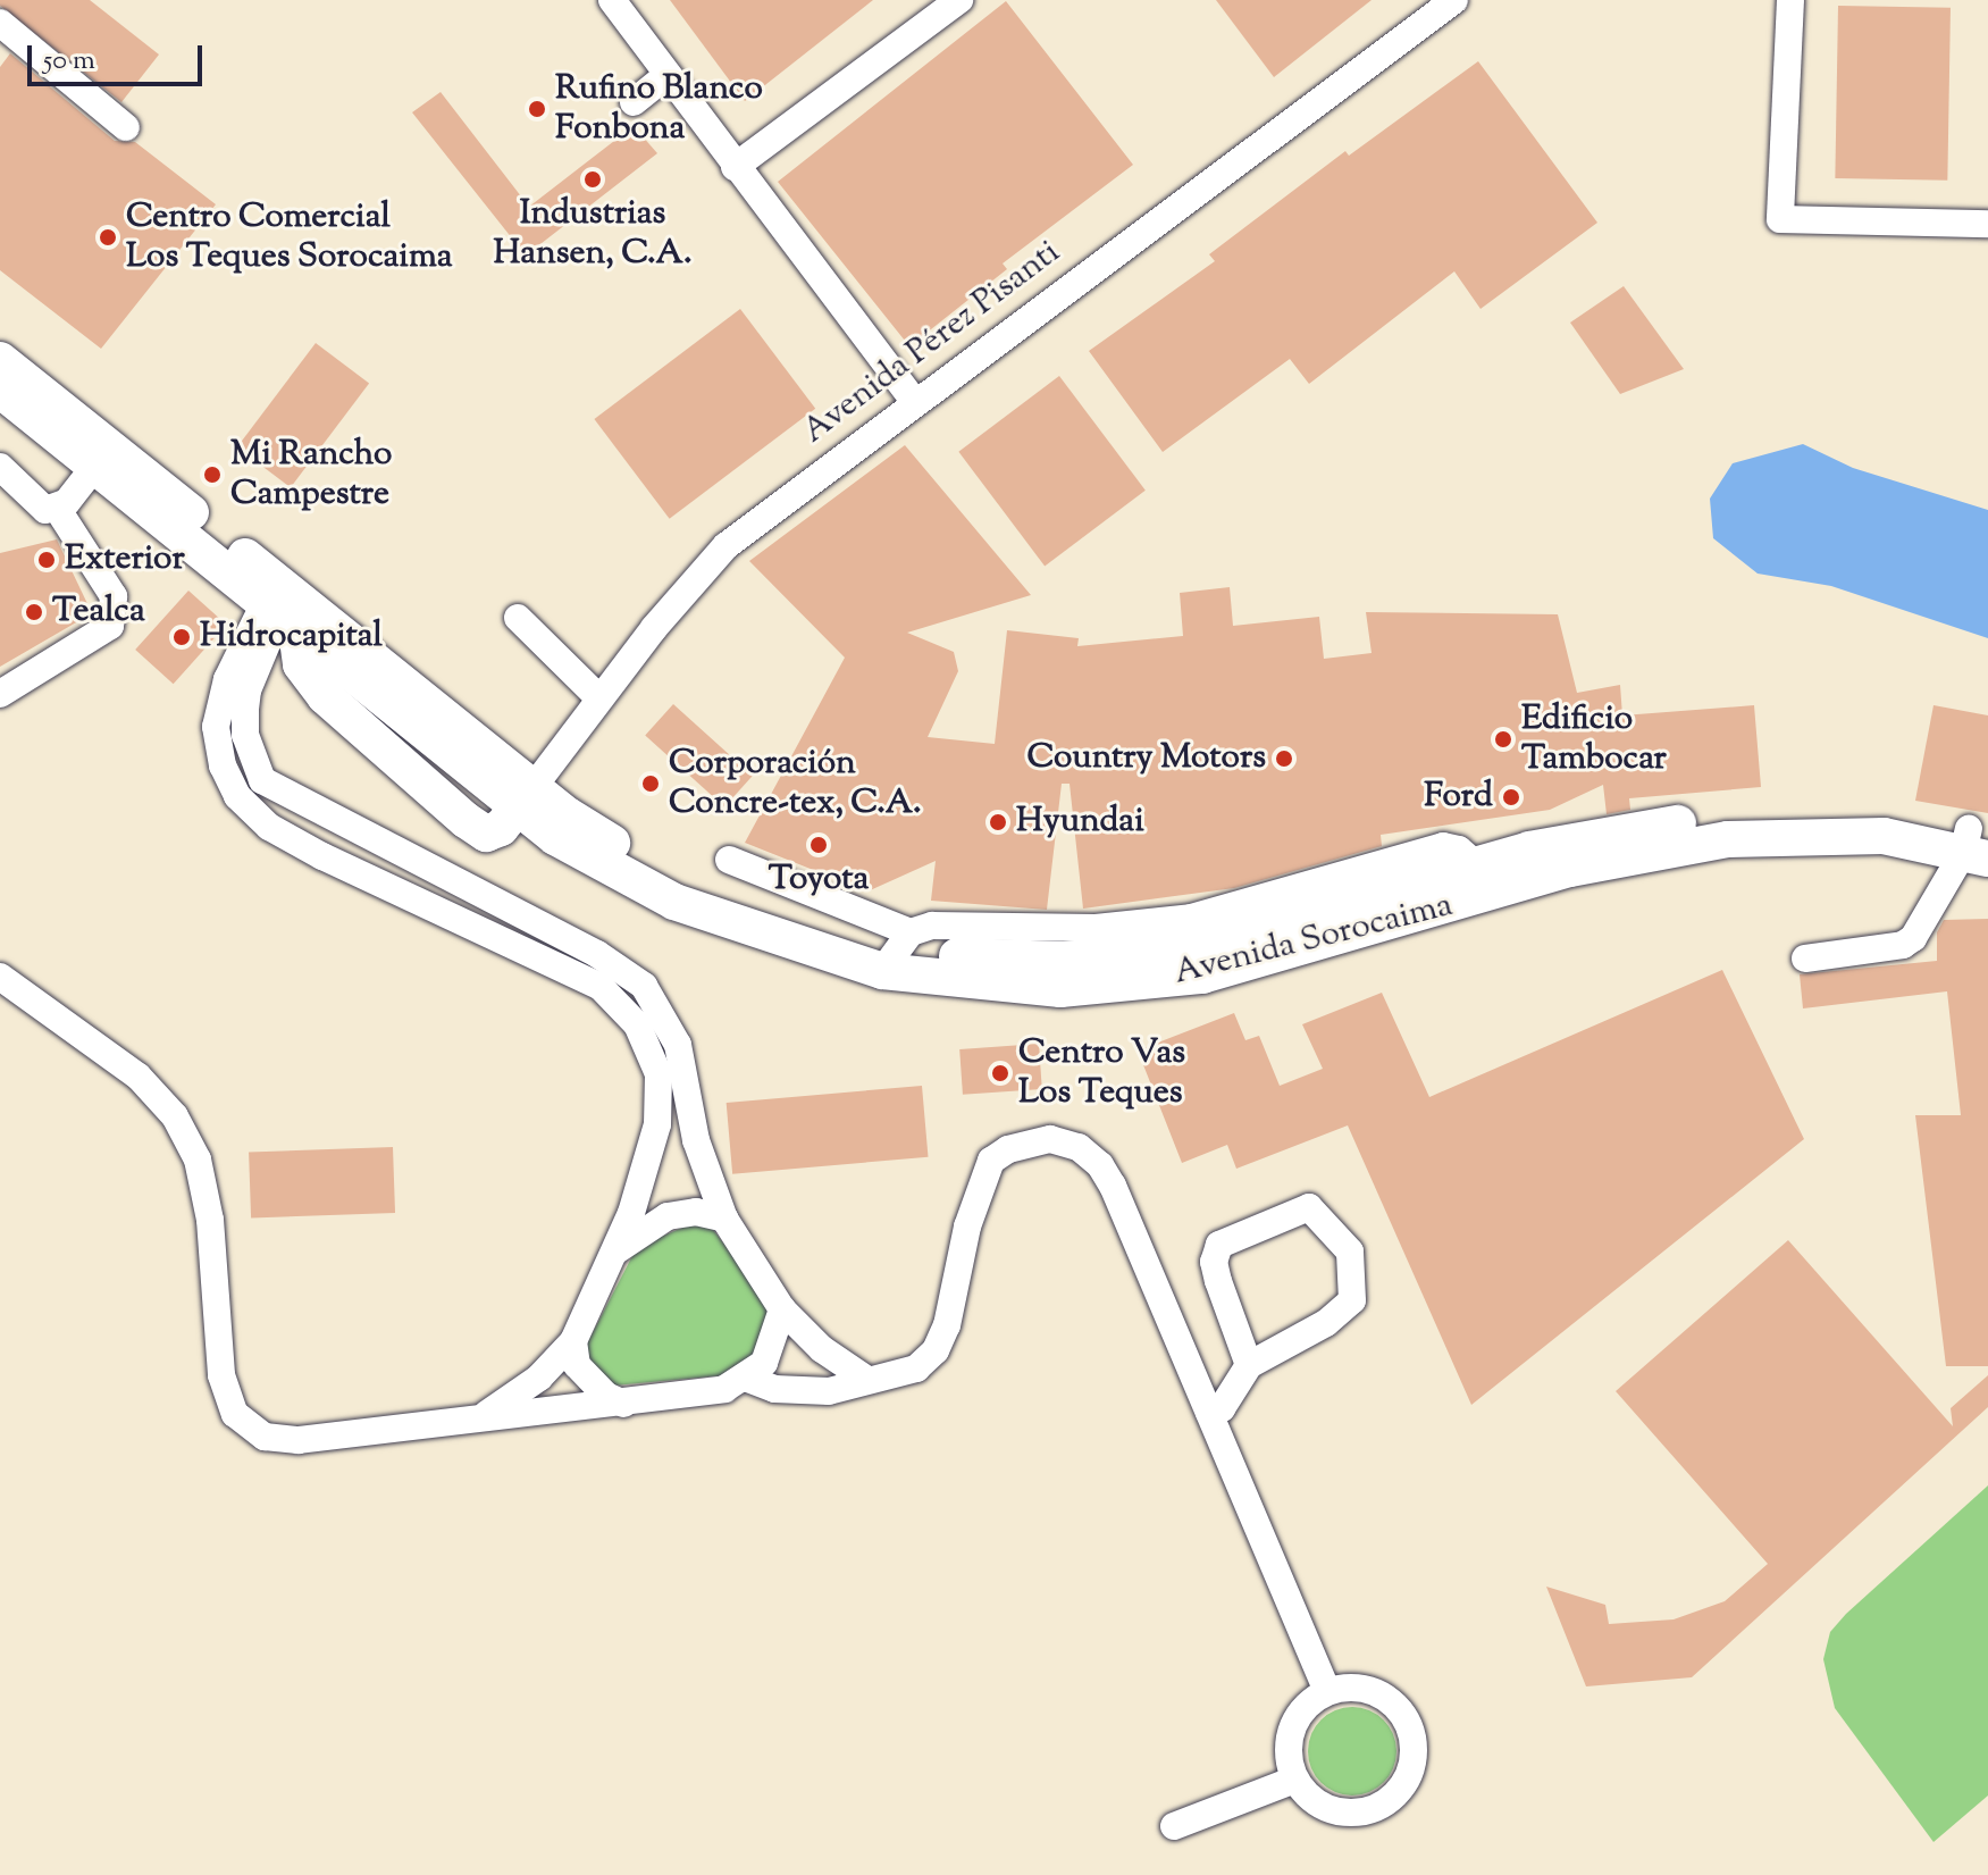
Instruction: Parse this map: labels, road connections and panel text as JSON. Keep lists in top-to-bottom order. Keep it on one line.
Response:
{"streets":{"main road":["Avenida Sorocaima"],"street":["Avenida Pérez Pisanti"]},"crossings":[["Avenida Pérez Pisanti","Avenida Sorocaima"]],"places":["Rufino Blanco Fonbona","Industrias Hansen, C.A.","Centro Comercial Los Teques Sorocaima","Mi Rancho Campestre","Exterior","Tealca","Hidrocapital","Edificio Tambocar","Country Motors","Corporación Concre-tex, C.A.","Ford","Hyundai","Toyota","Centro Vas Los Teques"],"scale_bar":"50 m"}
